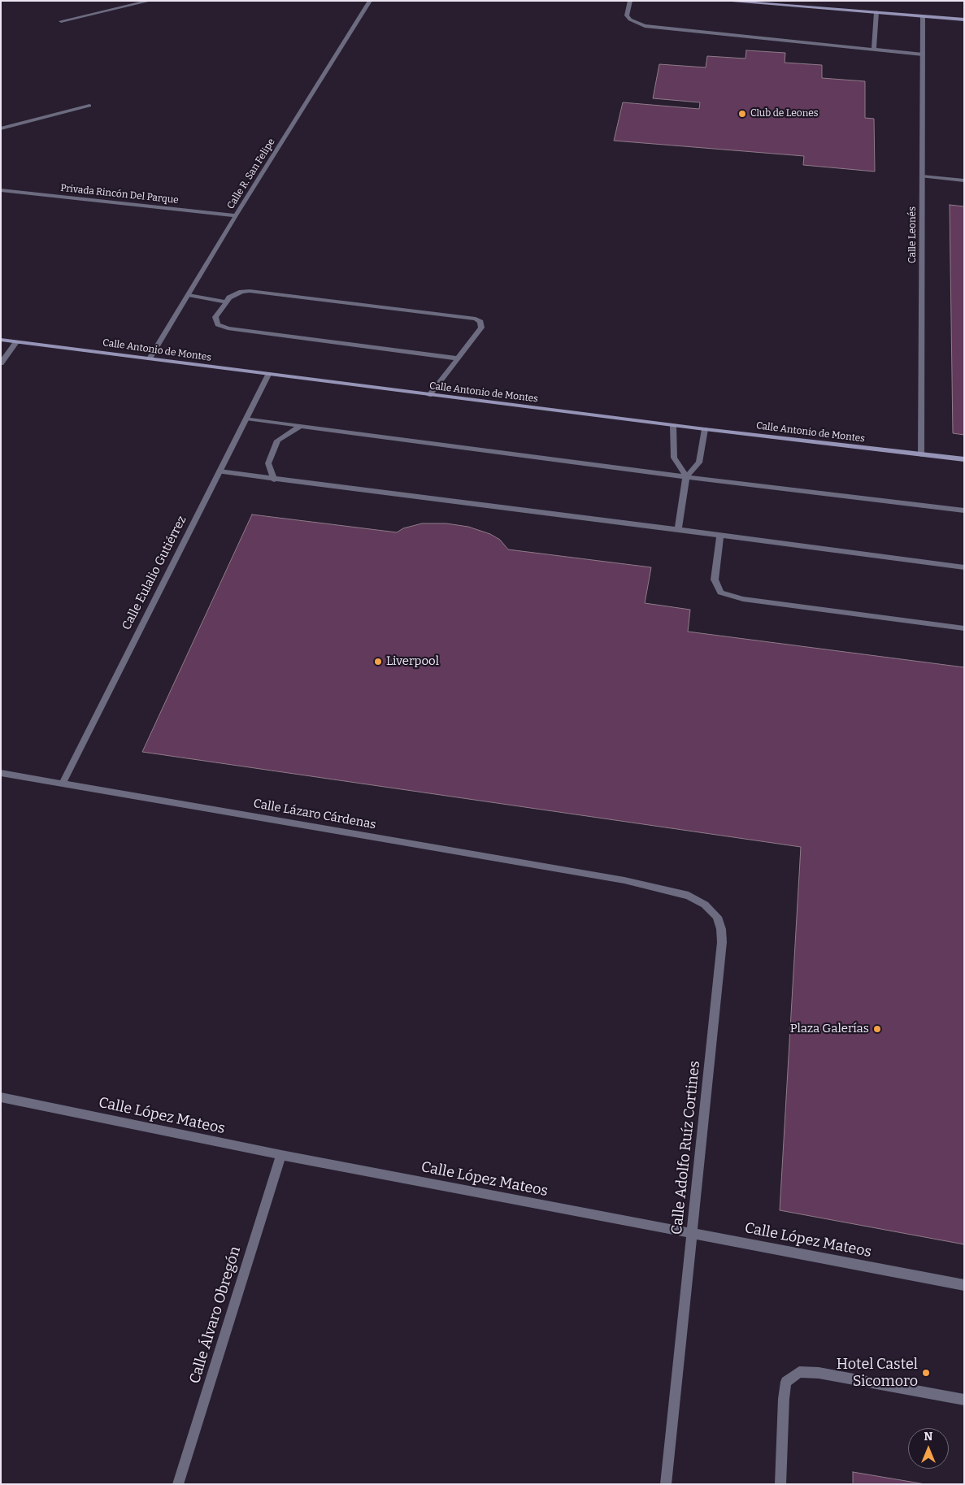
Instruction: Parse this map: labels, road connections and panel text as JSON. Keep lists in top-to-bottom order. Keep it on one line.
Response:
{"streets":{"main road":["Calle Antonio de Montes"],"street":["Calle R. San Felipe","Privada Rincón Del Parque","Calle Leonés","Calle Eulalio Gutiérrez","Calle Lázaro Cárdenas","Calle López Mateos","Calle Adolfo Ruíz Cortines","Calle Álvaro Obregón"]},"crossings":[["Calle R. San Felipe","Privada Rincón Del Parque"],["Calle R. San Felipe","Calle Antonio de Montes"],["Calle Leonés","Calle Antonio de Montes"],["Calle Antonio de Montes","Calle Eulalio Gutiérrez"],["Calle Eulalio Gutiérrez","Calle Lázaro Cárdenas"],["Calle Lázaro Cárdenas","Calle Adolfo Ruíz Cortines"],["Calle López Mateos","Calle Adolfo Ruíz Cortines"],["Calle López Mateos","Calle Álvaro Obregón"]],"places":["Club de Leones","Liverpool","Plaza Galerías","Hotel Castel Sicomoro"],"north":"top"}
